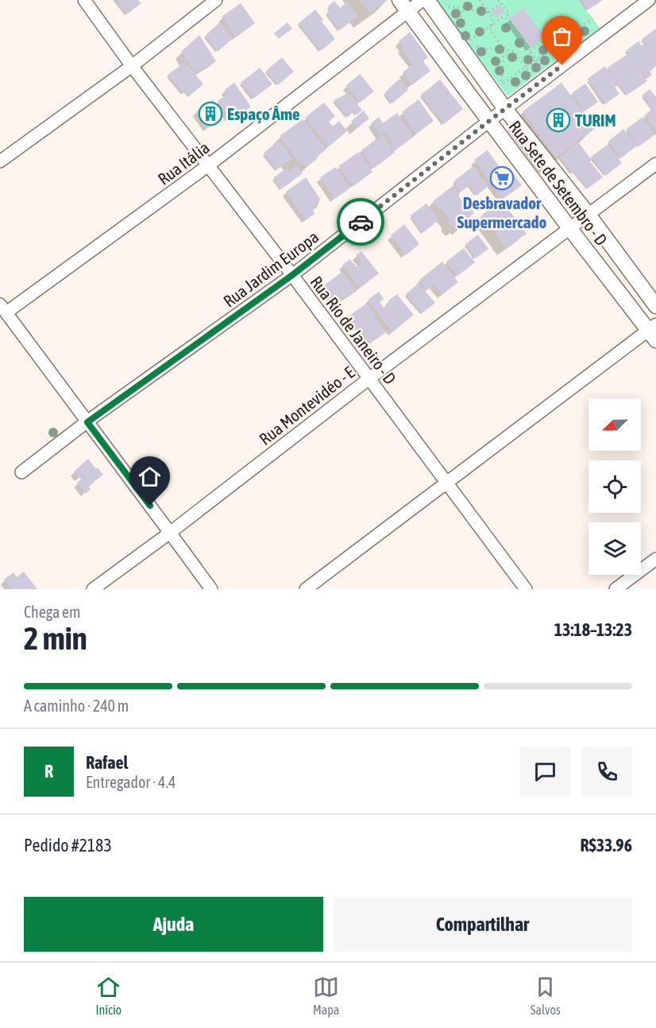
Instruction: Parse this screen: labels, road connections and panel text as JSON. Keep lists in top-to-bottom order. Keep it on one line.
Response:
{"streets":{"street":["Rua Itália","Rua Sete de Setembro - D","Rua Jardim Europa","Rua Rio de Janeiro - D","Rua Montevidéo - E"]},"crossings":[["Rua Itália","Rua Sete de Setembro - D"],["Rua Itália","Rua Rio de Janeiro - D"],["Rua Sete de Setembro - D","Rua Jardim Europa"],["Rua Sete de Setembro - D","Rua Montevidéo - E"],["Rua Jardim Europa","Rua Rio de Janeiro - D"],["Rua Rio de Janeiro - D","Rua Montevidéo - E"]],"places":{"building":["Espaço Âme","TURIM"],"supermarket":["Desbravador Supermercado"]},"north":"bottom left","page":{"heading":["2 min","Chega em","13:18–13:23"],"panel":["Rafael","Entregador · 4.4","Pedido #2183","R$33.96"],"bar":"A caminho · 240 m","round":"R","buttons":["Ajuda","Compartilhar"],"tabs":["Início","Mapa","Salvos"]}}
